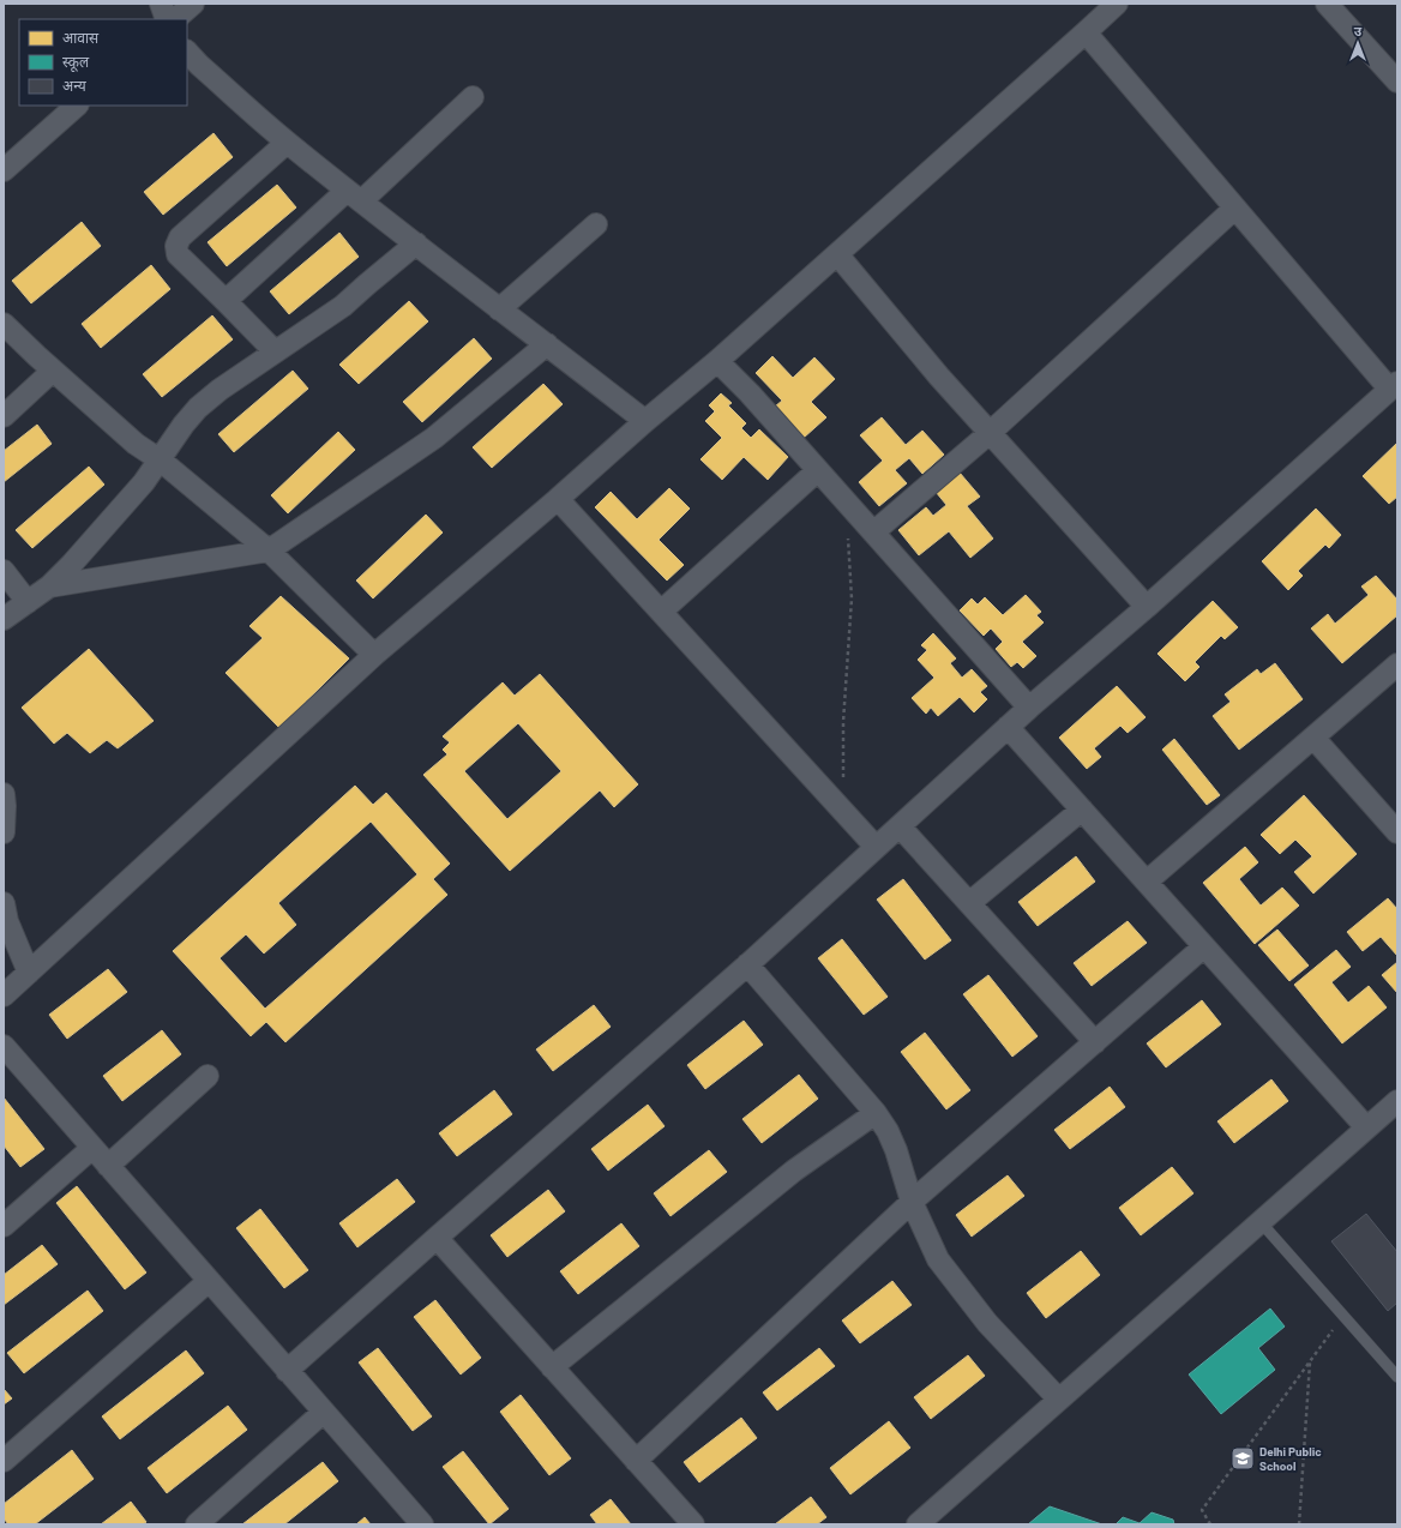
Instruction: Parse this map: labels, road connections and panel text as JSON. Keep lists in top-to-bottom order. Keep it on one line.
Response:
{"places":{"school or university":["Delhi Public School"]},"legend":["आवास","स्कूल","अन्य"],"north":"top"}
